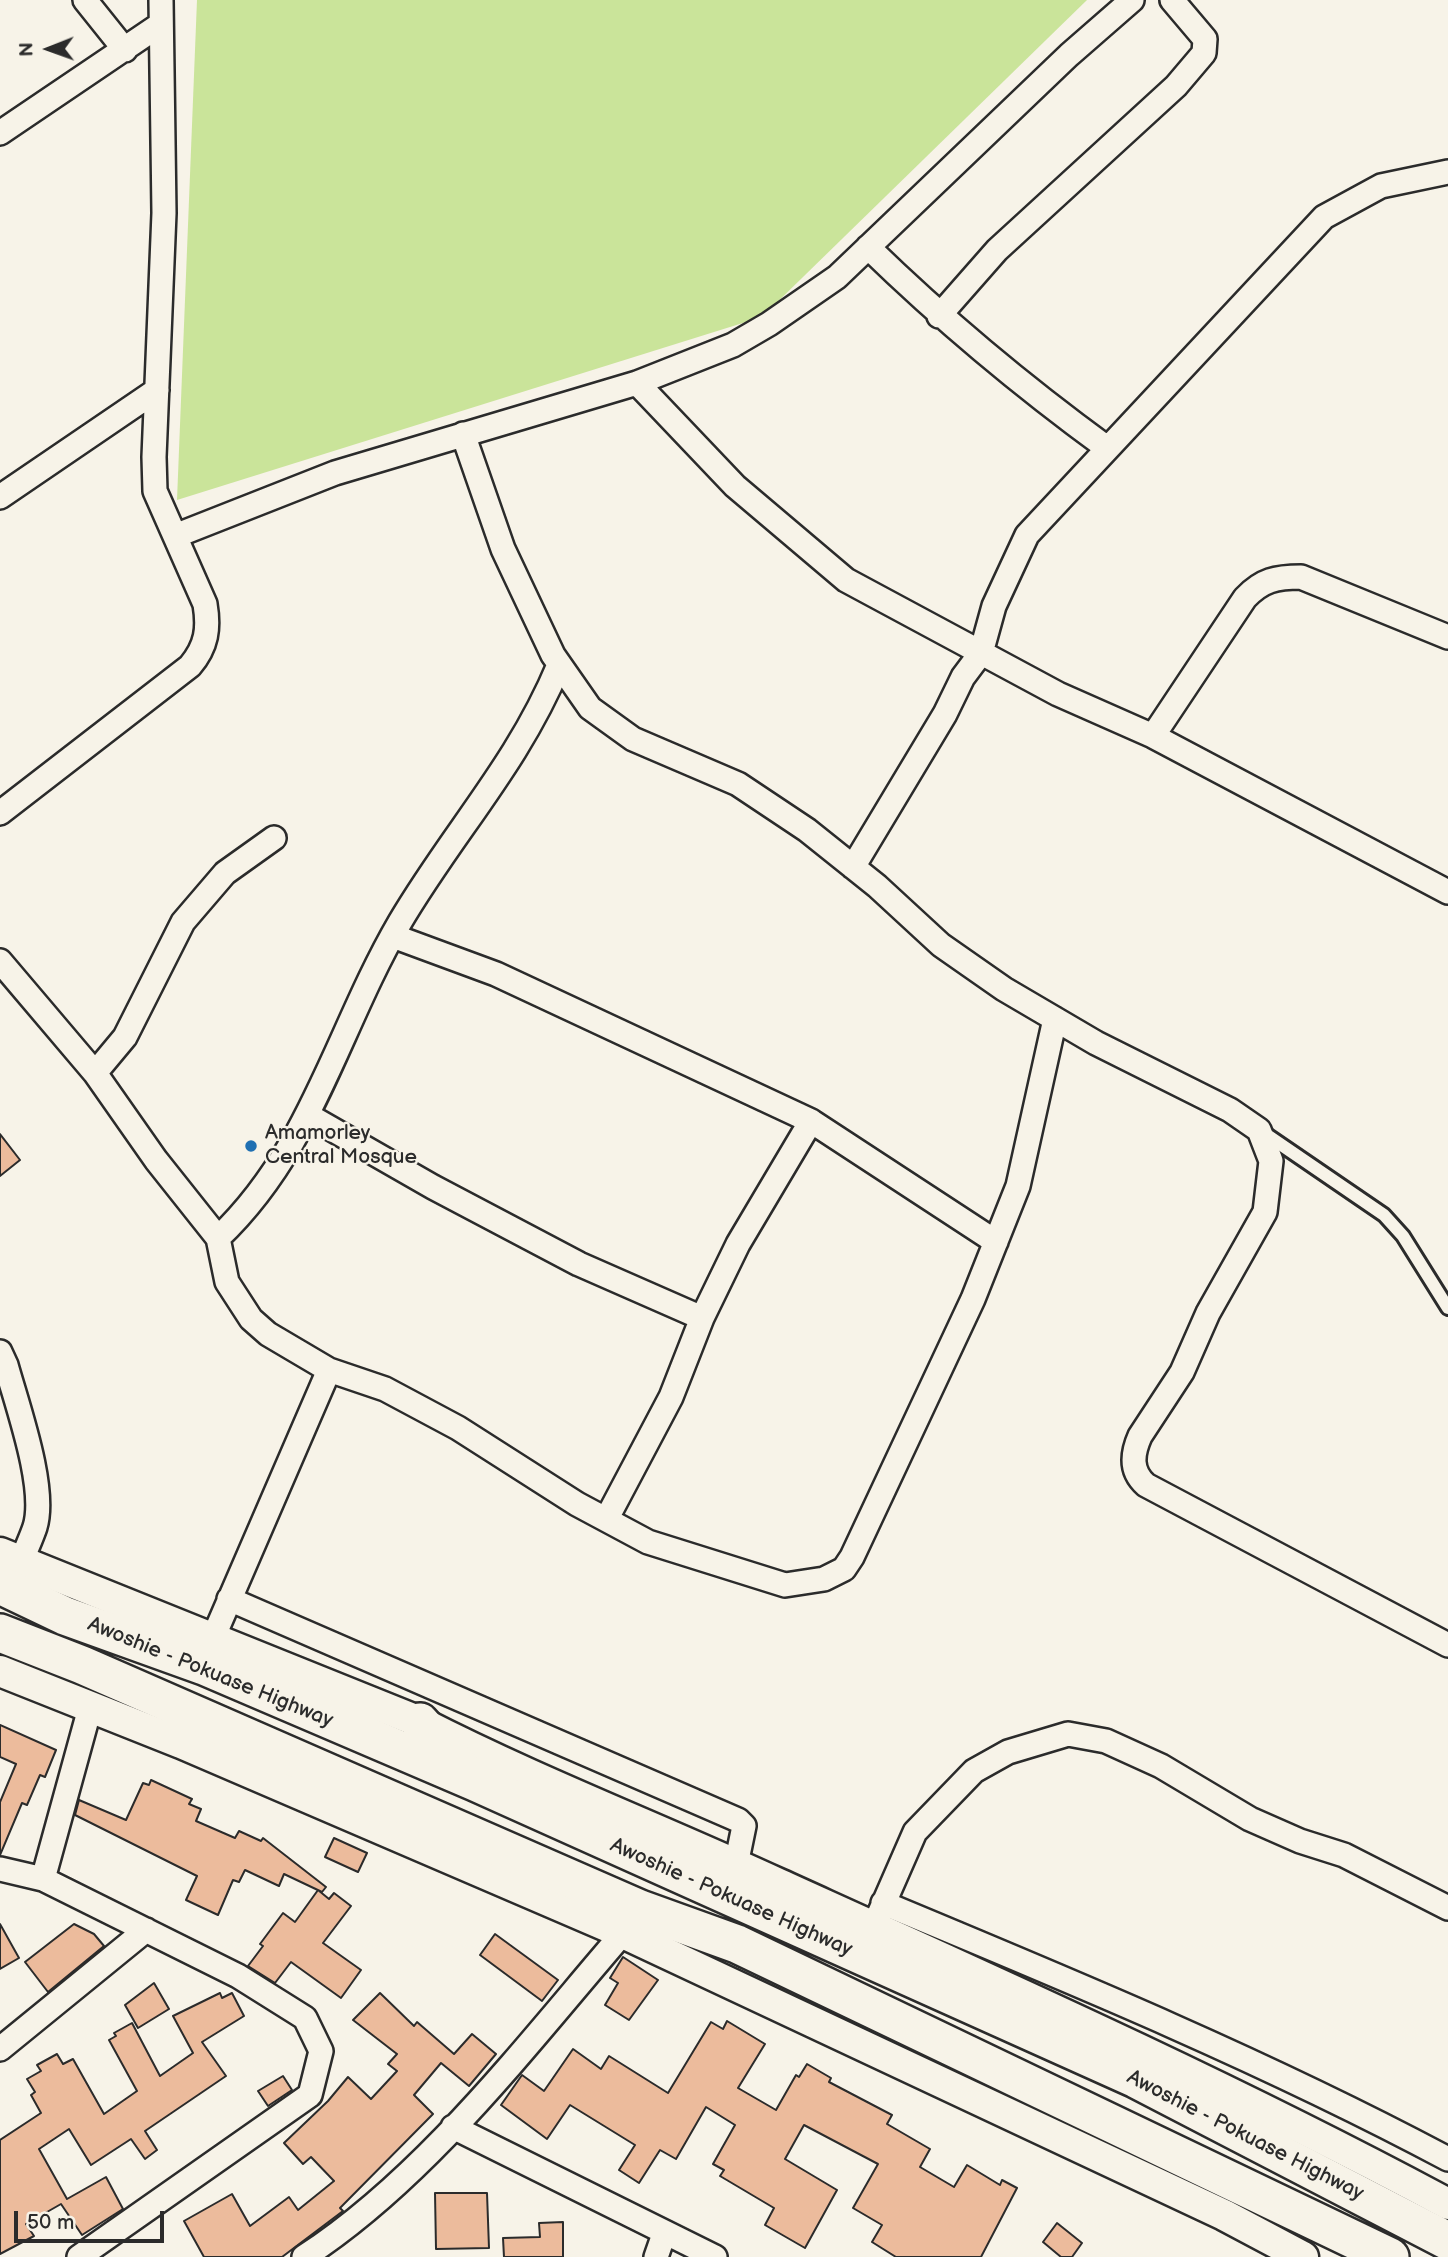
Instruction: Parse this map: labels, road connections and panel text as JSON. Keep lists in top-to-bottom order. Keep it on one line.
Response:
{"streets":{"main road":["Awoshie - Pokuase Highway"]},"places":["Amamorley Central Mosque"],"scale_bar":"50 m","north":"left"}
